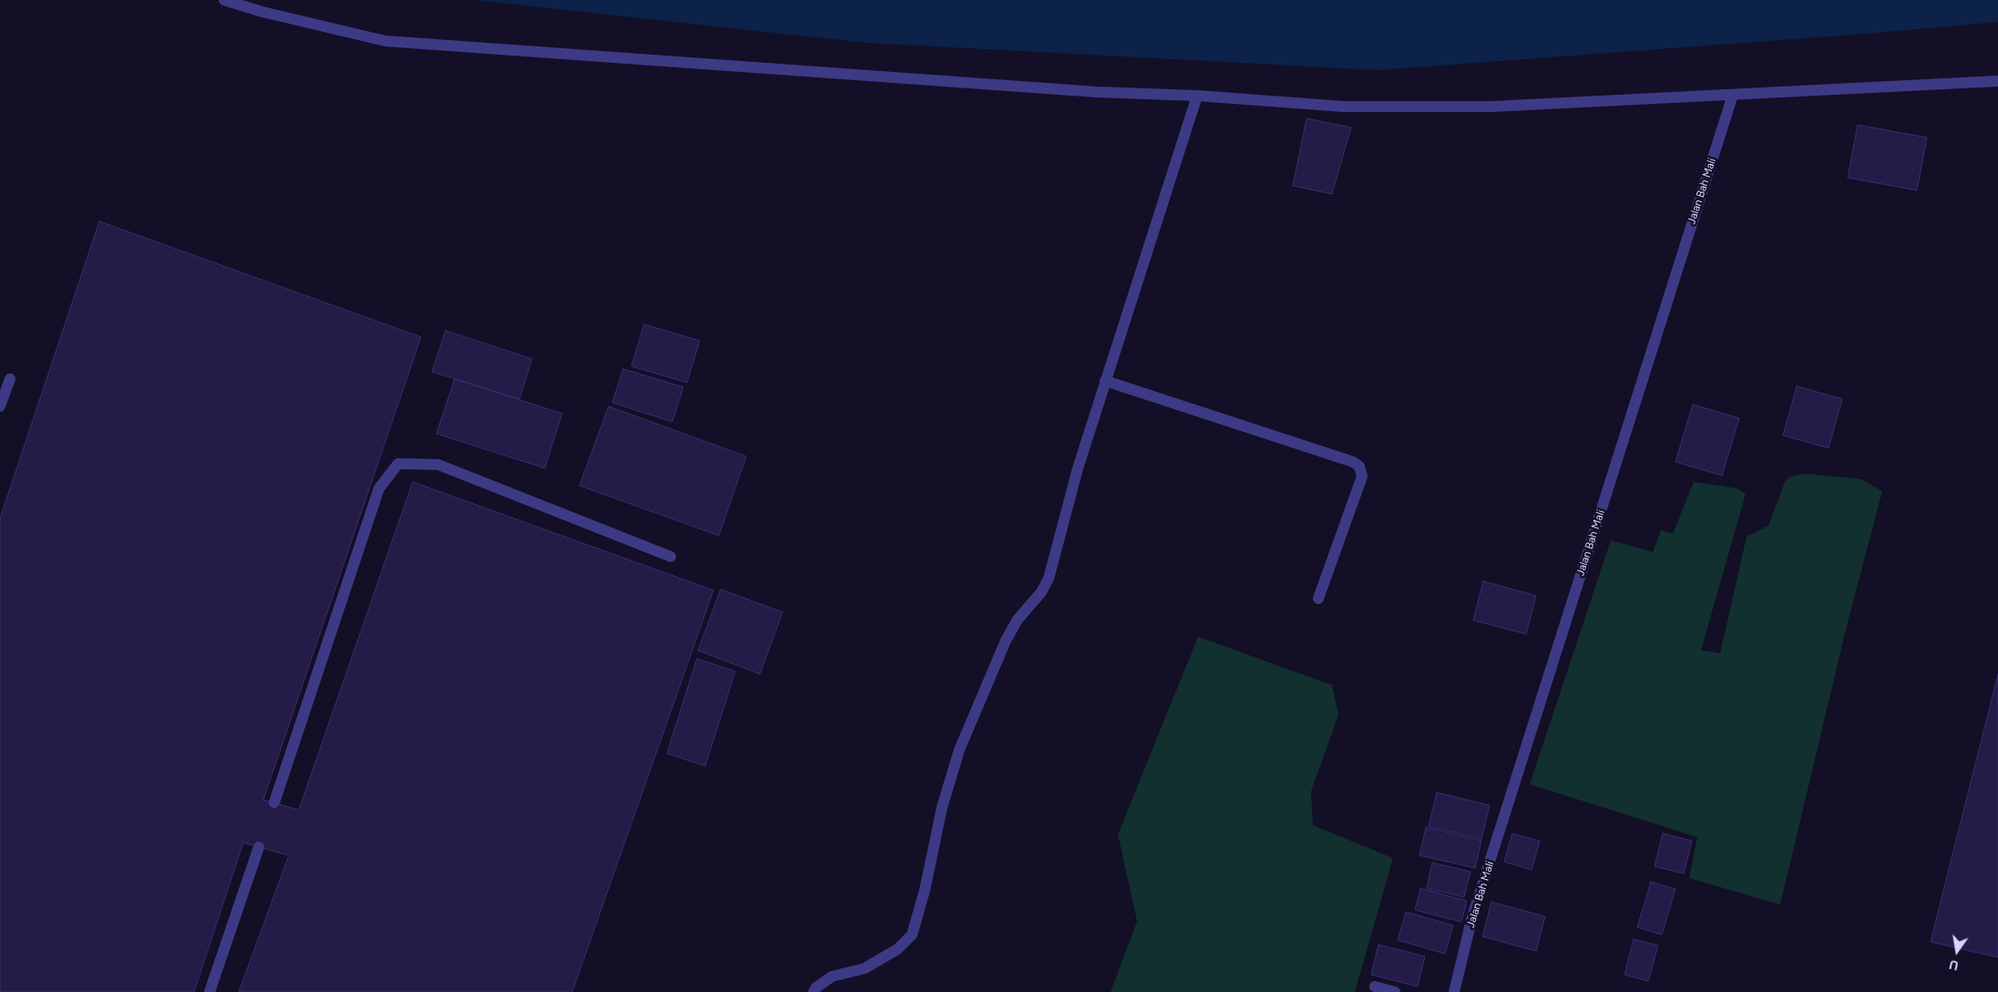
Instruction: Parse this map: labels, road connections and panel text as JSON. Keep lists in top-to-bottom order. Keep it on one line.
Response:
{"streets":{"street":["Jalan Bah Mali"]},"north":"bottom"}
